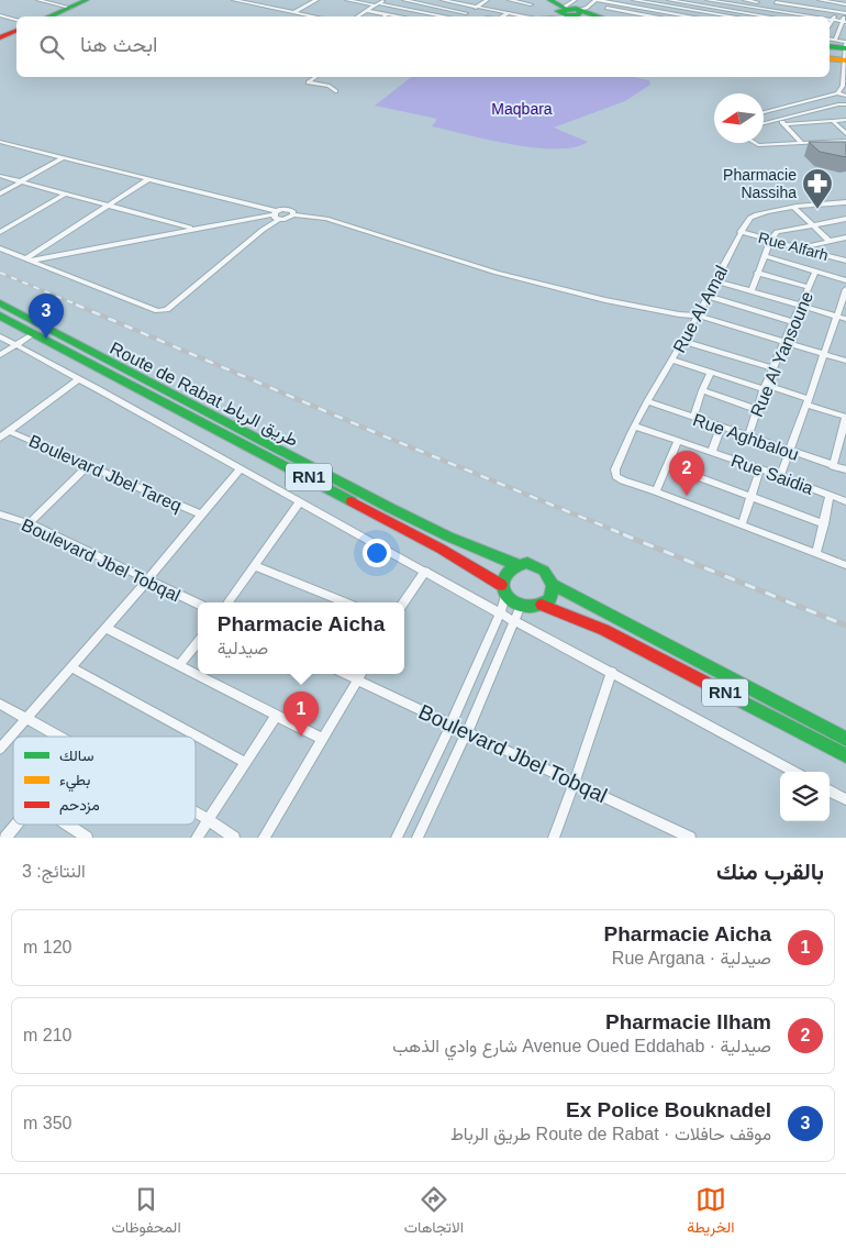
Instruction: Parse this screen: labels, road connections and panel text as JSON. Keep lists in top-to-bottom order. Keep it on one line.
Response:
{"streets":{"main road":["Route de Rabat طريق الرباط","RN1"],"street":["Rue Alfarh","Rue Al Amal","Rue Al Yansoune","Rue Aghbalou","Boulevard Jbel Tareq","Rue Saidia","Boulevard Jbel Tobqal"]},"crossings":[["Rue Alfarh","Rue Al Amal"],["Rue Al Amal","Rue Aghbalou"],["Rue Al Amal","Rue Saidia"],["Rue Al Yansoune","Rue Aghbalou"],["Route de Rabat طريق الرباط","RN1"]],"parks":["Maqbara"],"places":{"pharmacy":["Pharmacie Nassiha"]},"legend":["سالك","بطيء","مزدحم"],"north":"left","page":{"search":"ابحث هنا","pins":["3","2","1"],"popup":["Pharmacie Aicha","صيدلية"],"heading":["بالقرب منك","النتائج: 3"],"list":[{"mark":"1","name":"Pharmacie Aicha","note":"صيدلية · Rue Argana","value":"120 m"},{"mark":"2","name":"Pharmacie Ilham","note":"صيدلية · Avenue Oued Eddahab شارع وادي الذهب","value":"210 m"},{"mark":"3","name":"Ex Police Bouknadel","note":"موقف حافلات · Route de Rabat طريق الرباط","value":"350 m"}],"nav":["الخريطة","الاتجاهات","المحفوظات"]}}
